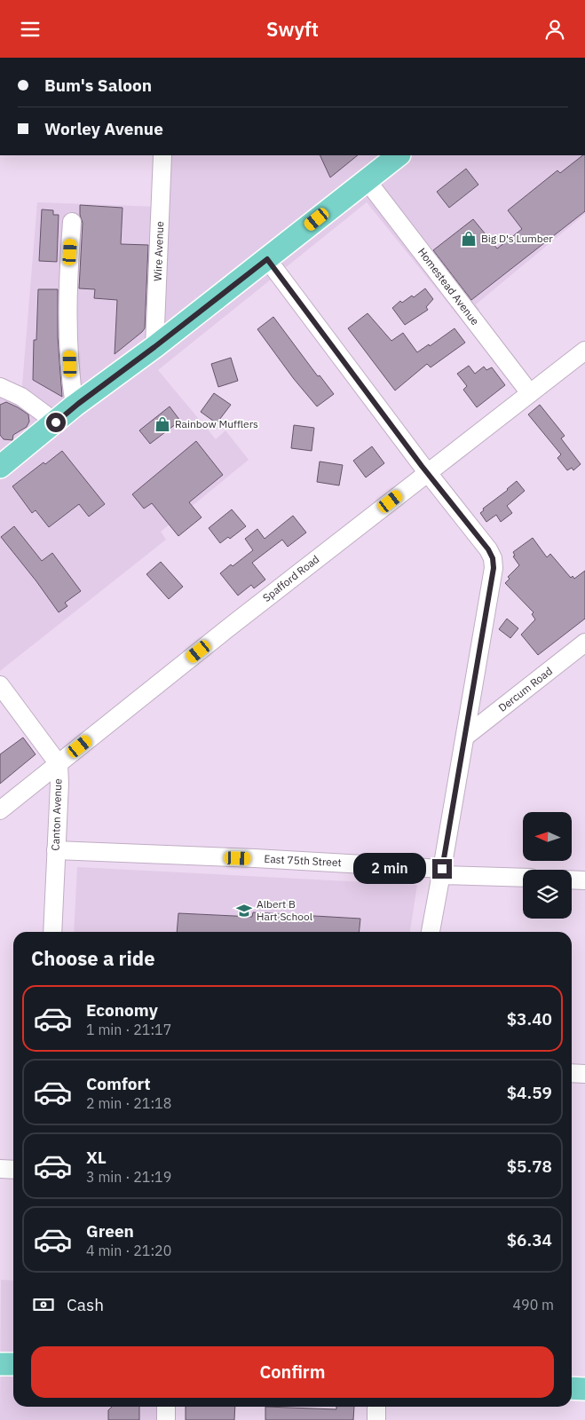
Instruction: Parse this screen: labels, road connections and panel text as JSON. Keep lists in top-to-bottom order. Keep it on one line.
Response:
{"streets":{"street":["Wire Avenue","Homestead Avenue","Spafford Road","Dercum Road","Canton Avenue","East 75th Street"]},"crossings":[["Homestead Avenue","Spafford Road"],["Spafford Road","Canton Avenue"],["Canton Avenue","East 75th Street"]],"places":{"shop":["Big D's Lumber","Rainbow Mufflers"],"school or university":["Albert B Hart School"]},"north":"left","page":{"header":"Swyft","banner":["Bum's Saloon","Worley Avenue"],"bubble":"2 min","heading":"Choose a ride","list":[{"name":"Economy","note":"1 min · 21:17","value":"$3.40"},{"name":"Comfort","note":"2 min · 21:18","value":"$4.59"},{"name":"XL","note":"3 min · 21:19","value":"$5.78"},{"name":"Green","note":"4 min · 21:20","value":"$6.34"}],"pay":["Cash","490 m"],"buttons":"Confirm"}}
